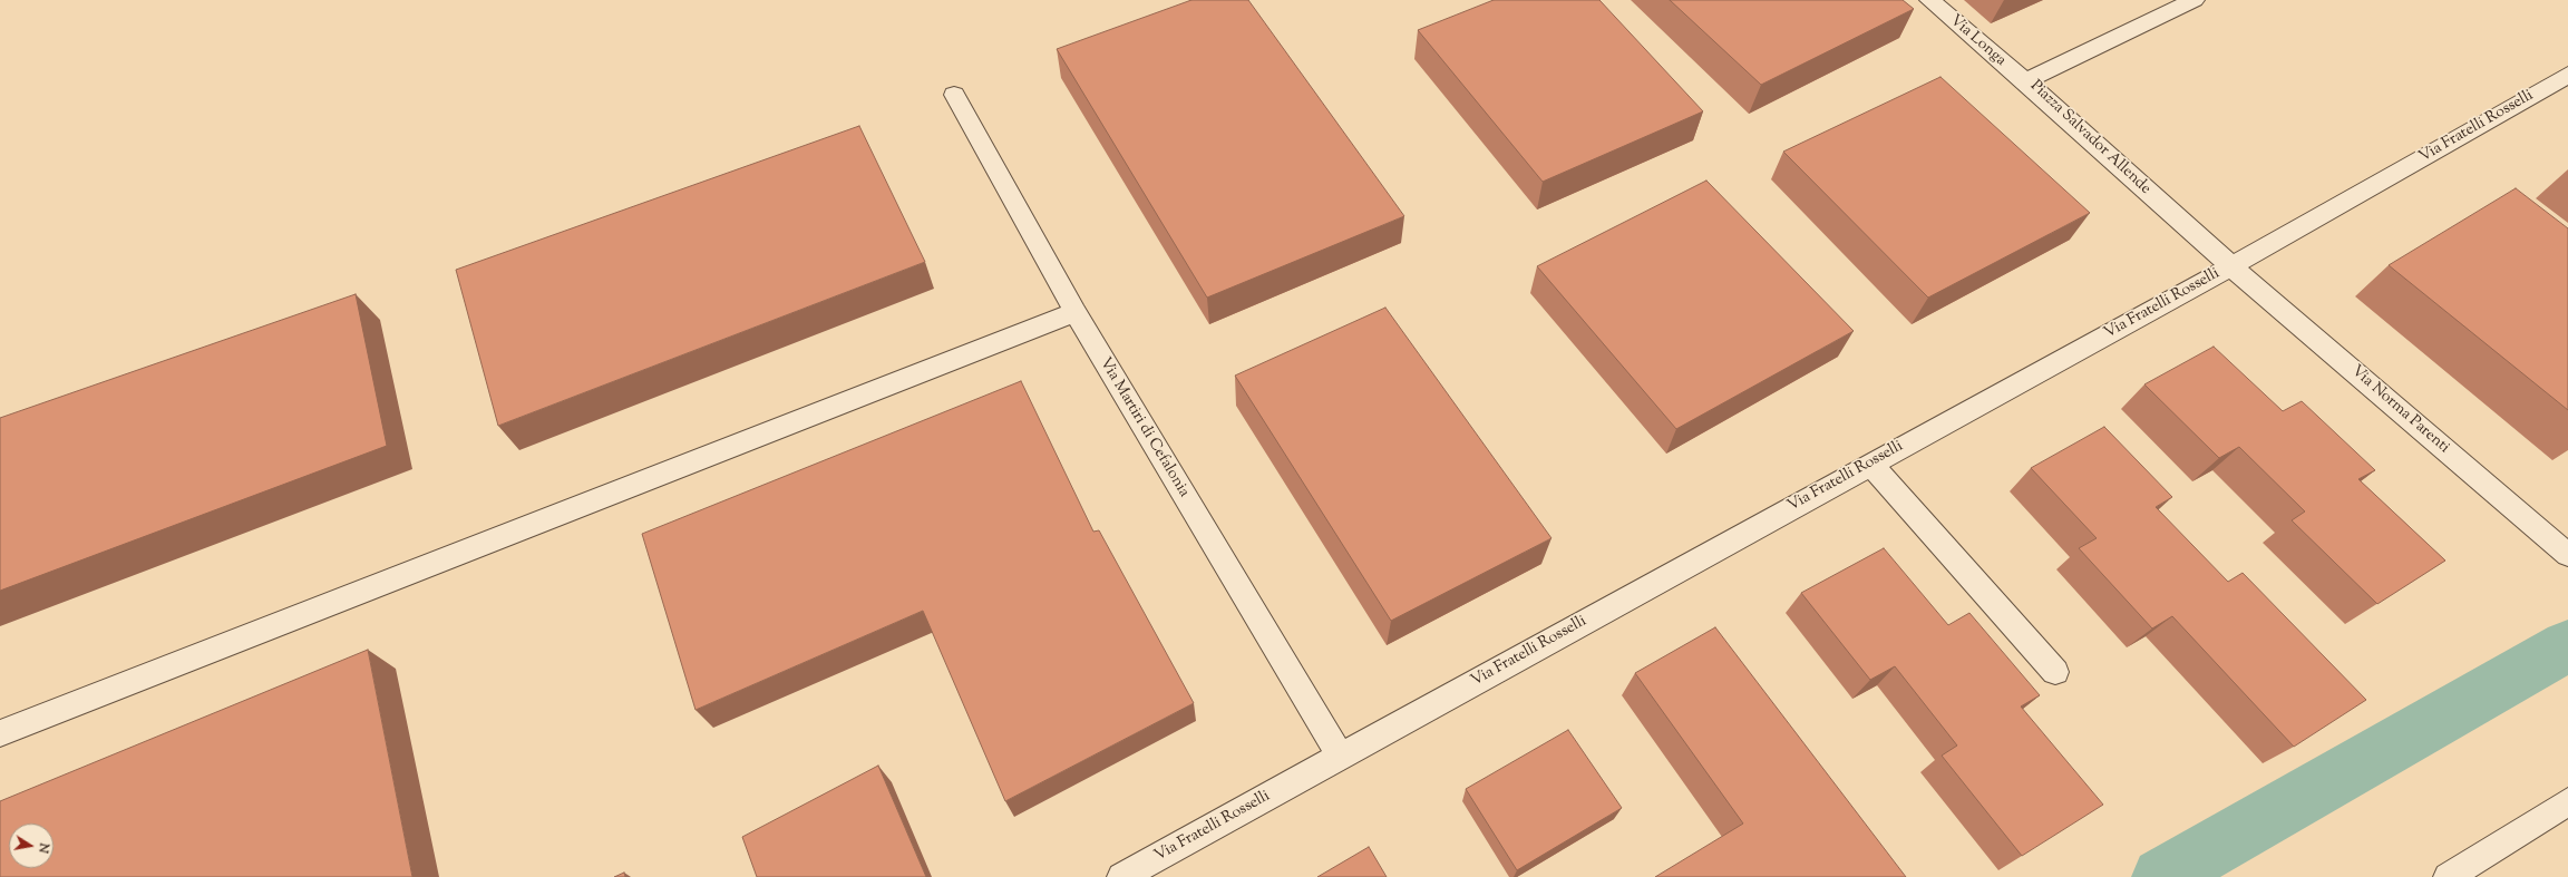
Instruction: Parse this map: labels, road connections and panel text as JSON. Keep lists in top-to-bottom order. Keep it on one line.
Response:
{"streets":{"street":["Via Longa","Via Fratelli Rosselli","Piazza Salvador Allende","Via Norma Parenti","Via Martiri di Cefalonia"]},"crossings":[["Via Longa","Piazza Salvador Allende"],["Via Fratelli Rosselli","Piazza Salvador Allende"],["Via Fratelli Rosselli","Via Norma Parenti"],["Via Fratelli Rosselli","Via Martiri di Cefalonia"],["Piazza Salvador Allende","Via Norma Parenti"]],"north":"right"}
